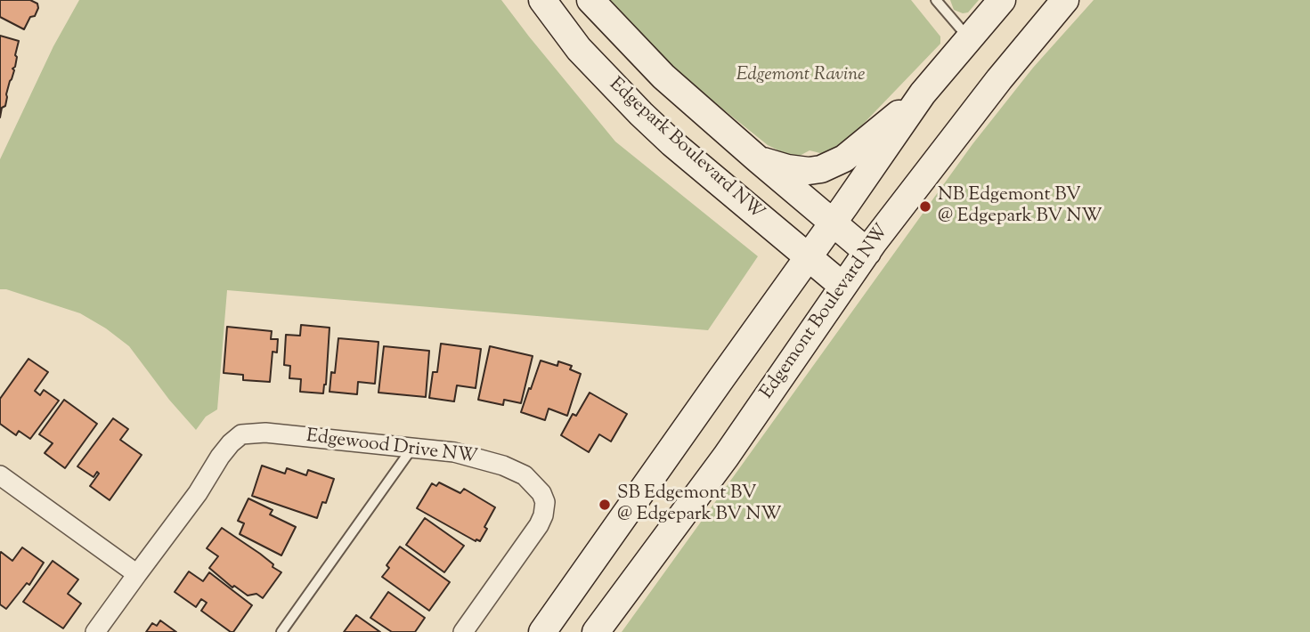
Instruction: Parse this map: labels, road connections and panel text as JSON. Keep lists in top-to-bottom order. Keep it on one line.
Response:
{"streets":{"main road":["Edgepark Boulevard NW","Edgemont Boulevard NW"],"street":["Edgewood Drive NW"]},"crossings":[["Edgepark Boulevard NW","Edgemont Boulevard NW"]],"parks":["Edgemont Ravine"],"places":["NB Edgemont BV @ Edgepark BV NW","SB Edgemont BV @ Edgepark BV NW"]}
